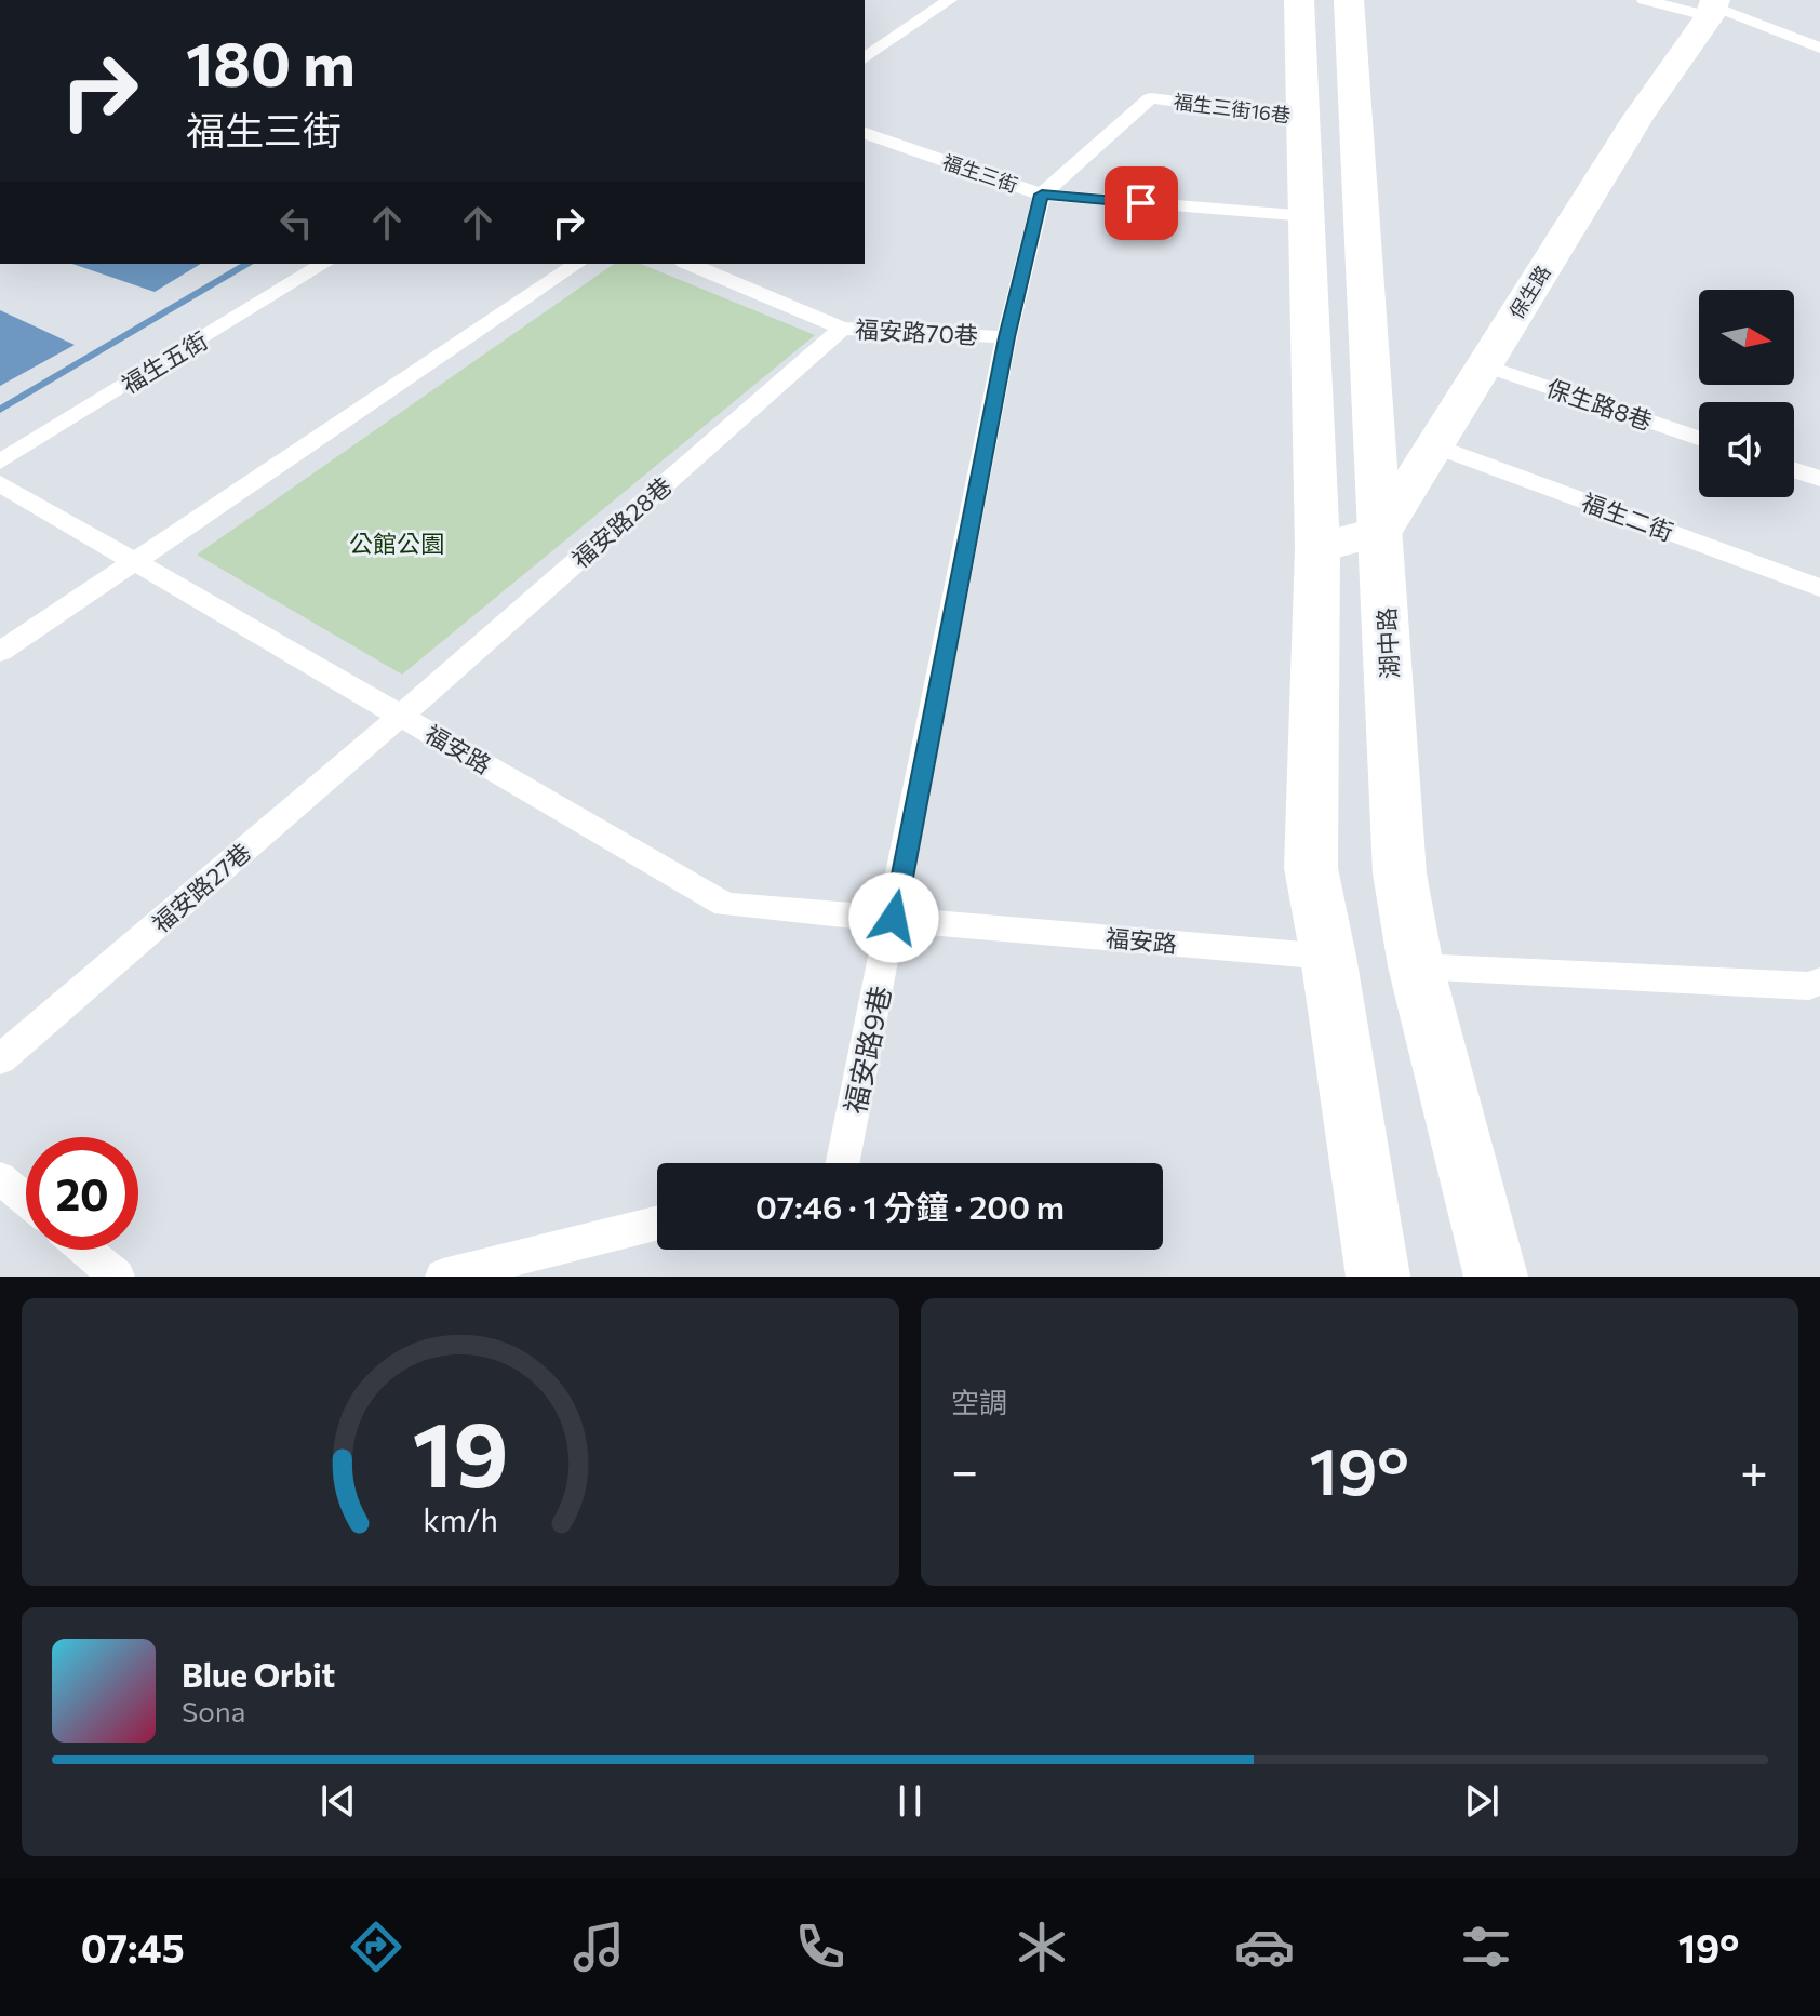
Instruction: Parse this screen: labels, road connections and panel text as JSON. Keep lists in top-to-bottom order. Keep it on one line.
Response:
{"streets":{"street":["保生路","湖中路"],"lane":["福生三街16巷","福生三街","福安路70巷","福生五街","保生路8巷","福生二街","福安路28巷","福安路","福安路27巷","福安路9巷"]},"crossings":[["福生三街16巷","福生三街"],["福生三街16巷","福安路9巷"],["福生三街","福安路9巷"],["保生路","保生路8巷"],["保生路","福生二街"],["保生路","湖中路"],["福安路70巷","福安路28巷"],["福安路70巷","福安路9巷"],["福安路28巷","福安路"],["福安路28巷","福安路27巷"],["福安路","福安路27巷"],["福安路","福安路9巷"]],"parks":["公館公園"],"north":"right","page":{"turn":["180 m","福生三街"],"limit":"20","trip":"07:46 · 1 分鐘 · 200 m","tile":"空調","heat":["−","19°","+"],"song":["Blue Orbit","Sona"],"tabs":["07:45","19°"],"gauge":["19","km/h"]}}
